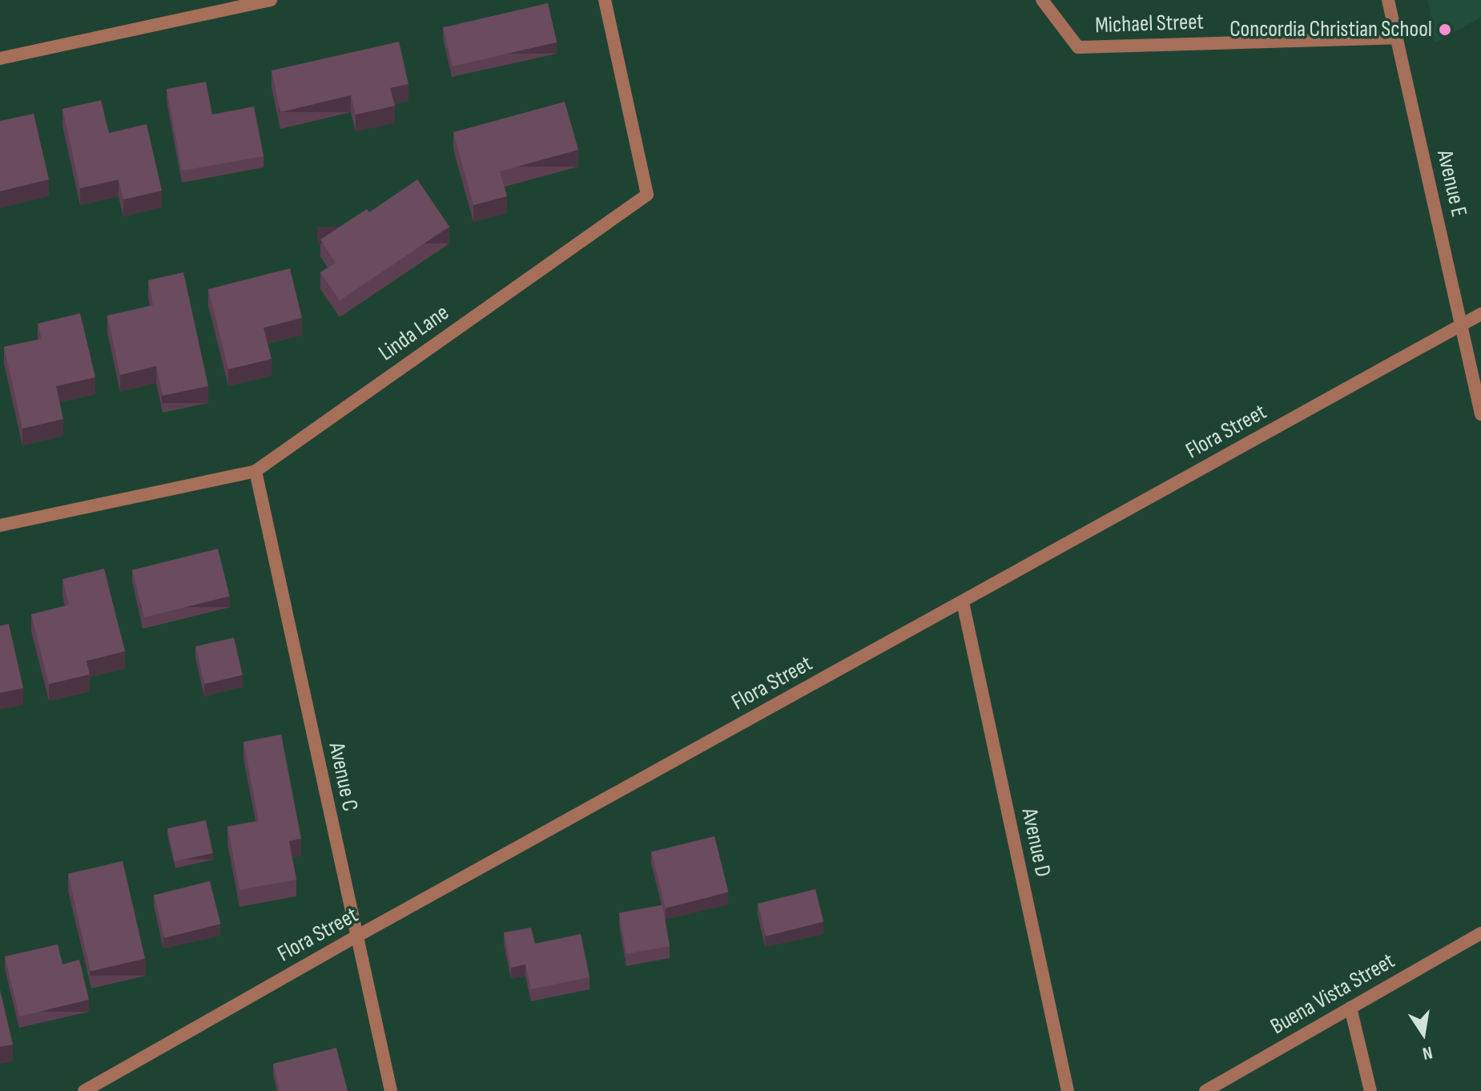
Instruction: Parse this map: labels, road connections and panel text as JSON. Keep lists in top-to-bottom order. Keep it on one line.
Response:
{"streets":{"street":["Michael Street","Avenue E","Linda Lane","Flora Street","Avenue C","Avenue D","Buena Vista Street"]},"crossings":[["Michael Street","Avenue E"],["Avenue E","Flora Street"],["Linda Lane","Avenue C"],["Flora Street","Avenue C"],["Flora Street","Avenue D"]],"places":["Concordia Christian School"],"north":"bottom"}
